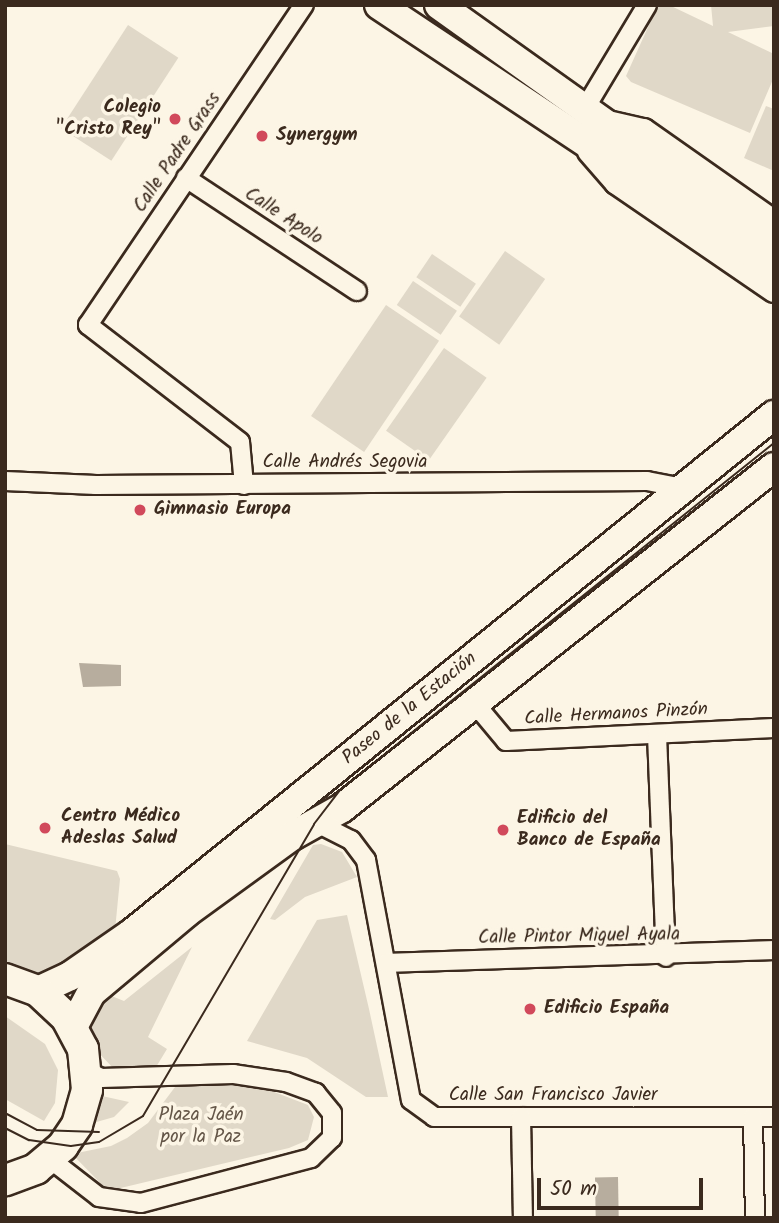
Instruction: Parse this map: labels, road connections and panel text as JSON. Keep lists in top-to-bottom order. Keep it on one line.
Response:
{"streets":{"main road":["Paseo de la Estación"],"street":["Calle Padre Grass","Calle Apolo","Calle Andrés Segovia","Calle Hermanos Pinzón","Calle Pintor Miguel Ayala","Calle San Francisco Javier"]},"crossings":[["Calle Padre Grass","Calle Apolo"],["Calle Padre Grass","Calle Andrés Segovia"],["Calle Andrés Segovia","Paseo de la Estación"],["Paseo de la Estación","Calle Hermanos Pinzón"],["Paseo de la Estación","Calle San Francisco Javier"],["Calle Pintor Miguel Ayala","Calle San Francisco Javier"]],"parks":["Plaza Jaén por la Paz"],"places":["Colegio \"Cristo Rey\"","Synergym","Gimnasio Europa","Centro Médico Adeslas Salud","Edificio del Banco de España","Edificio España"],"scale_bar":"50 m"}
